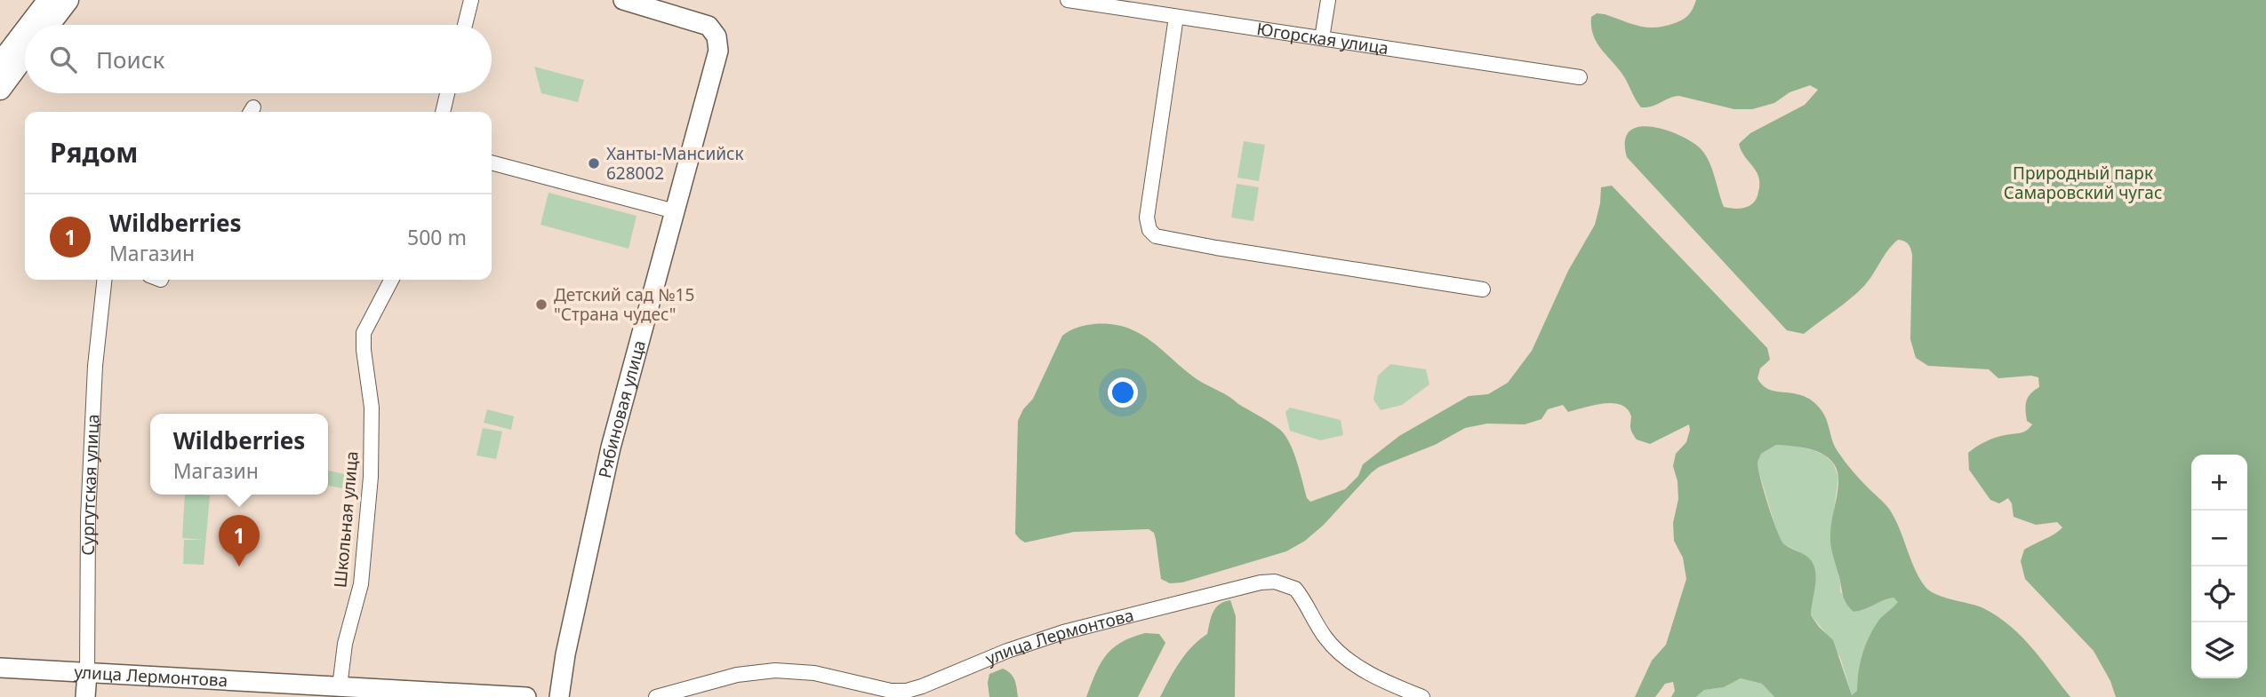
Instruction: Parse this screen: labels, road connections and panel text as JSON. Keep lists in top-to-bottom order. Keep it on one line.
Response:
{"streets":{"street":["Югорская улица","Рябиновая улица","Сургутская улица","Школьная улица","улица Лермонтова"]},"crossings":[["Сургутская улица","улица Лермонтова"],["Школьная улица","улица Лермонтова"]],"parks":["Природный парк Самаровский чугас"],"places":["Ханты-Мансийск 628002","Детский сад №15 \"Страна чудес\""],"page":{"search":"Поиск","heading":"Рядом","list":[{"mark":"1","name":"Wildberries","note":"Магазин","value":"500 m"}],"popup":["Wildberries","Магазин"],"map_buttons":["+","−"],"pins":"1"}}
